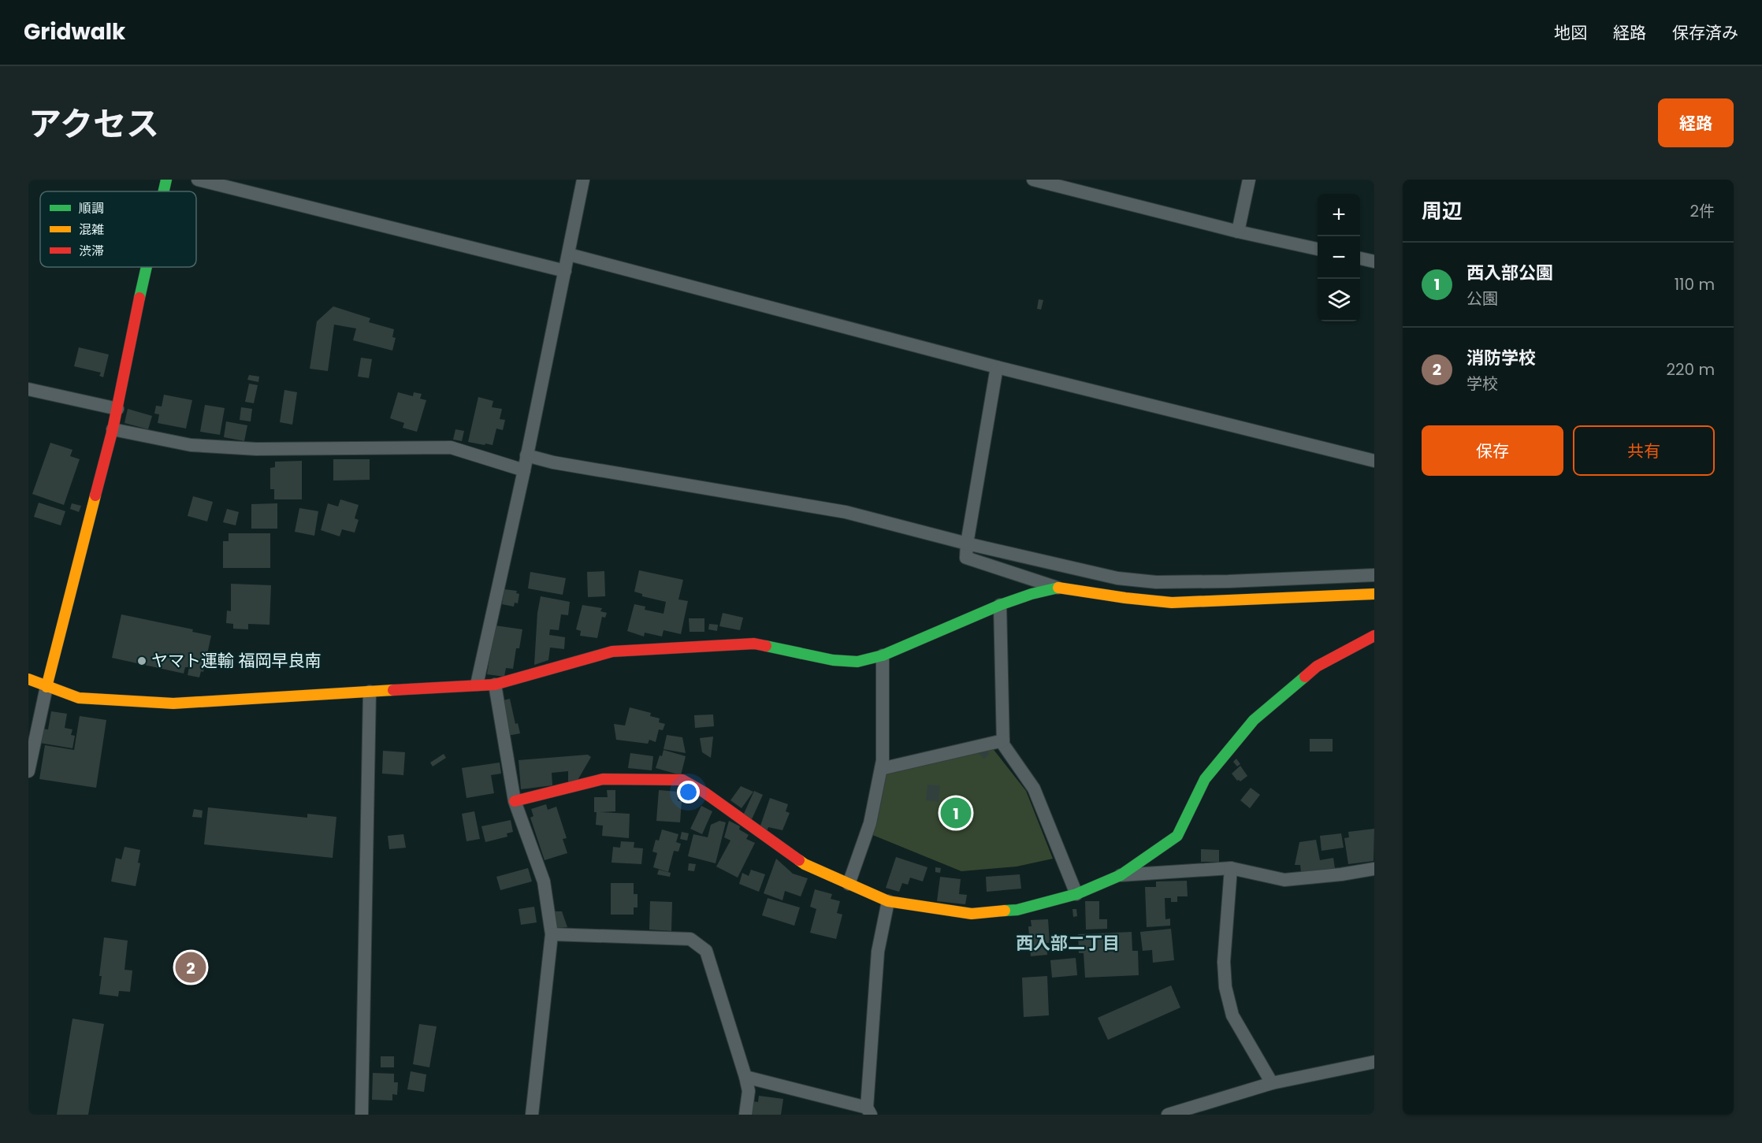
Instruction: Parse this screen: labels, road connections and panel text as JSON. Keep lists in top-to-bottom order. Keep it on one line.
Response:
{"districts":["西入部二丁目"],"places":["ヤマト運輸 福岡早良南"],"legend":["順調","混雑","渋滞"],"page":{"header":"Gridwalk","nav":["地図","経路","保存済み"],"title":"アクセス","buttons":["経路",["保存","共有"]],"heading":["周辺","2件"],"map_buttons":["+","−"],"list":[{"mark":"1","name":"西入部公園","note":"公園","value":"110 m"},{"mark":"2","name":"消防学校","note":"学校","value":"220 m"}],"pins":["1","2"]}}
